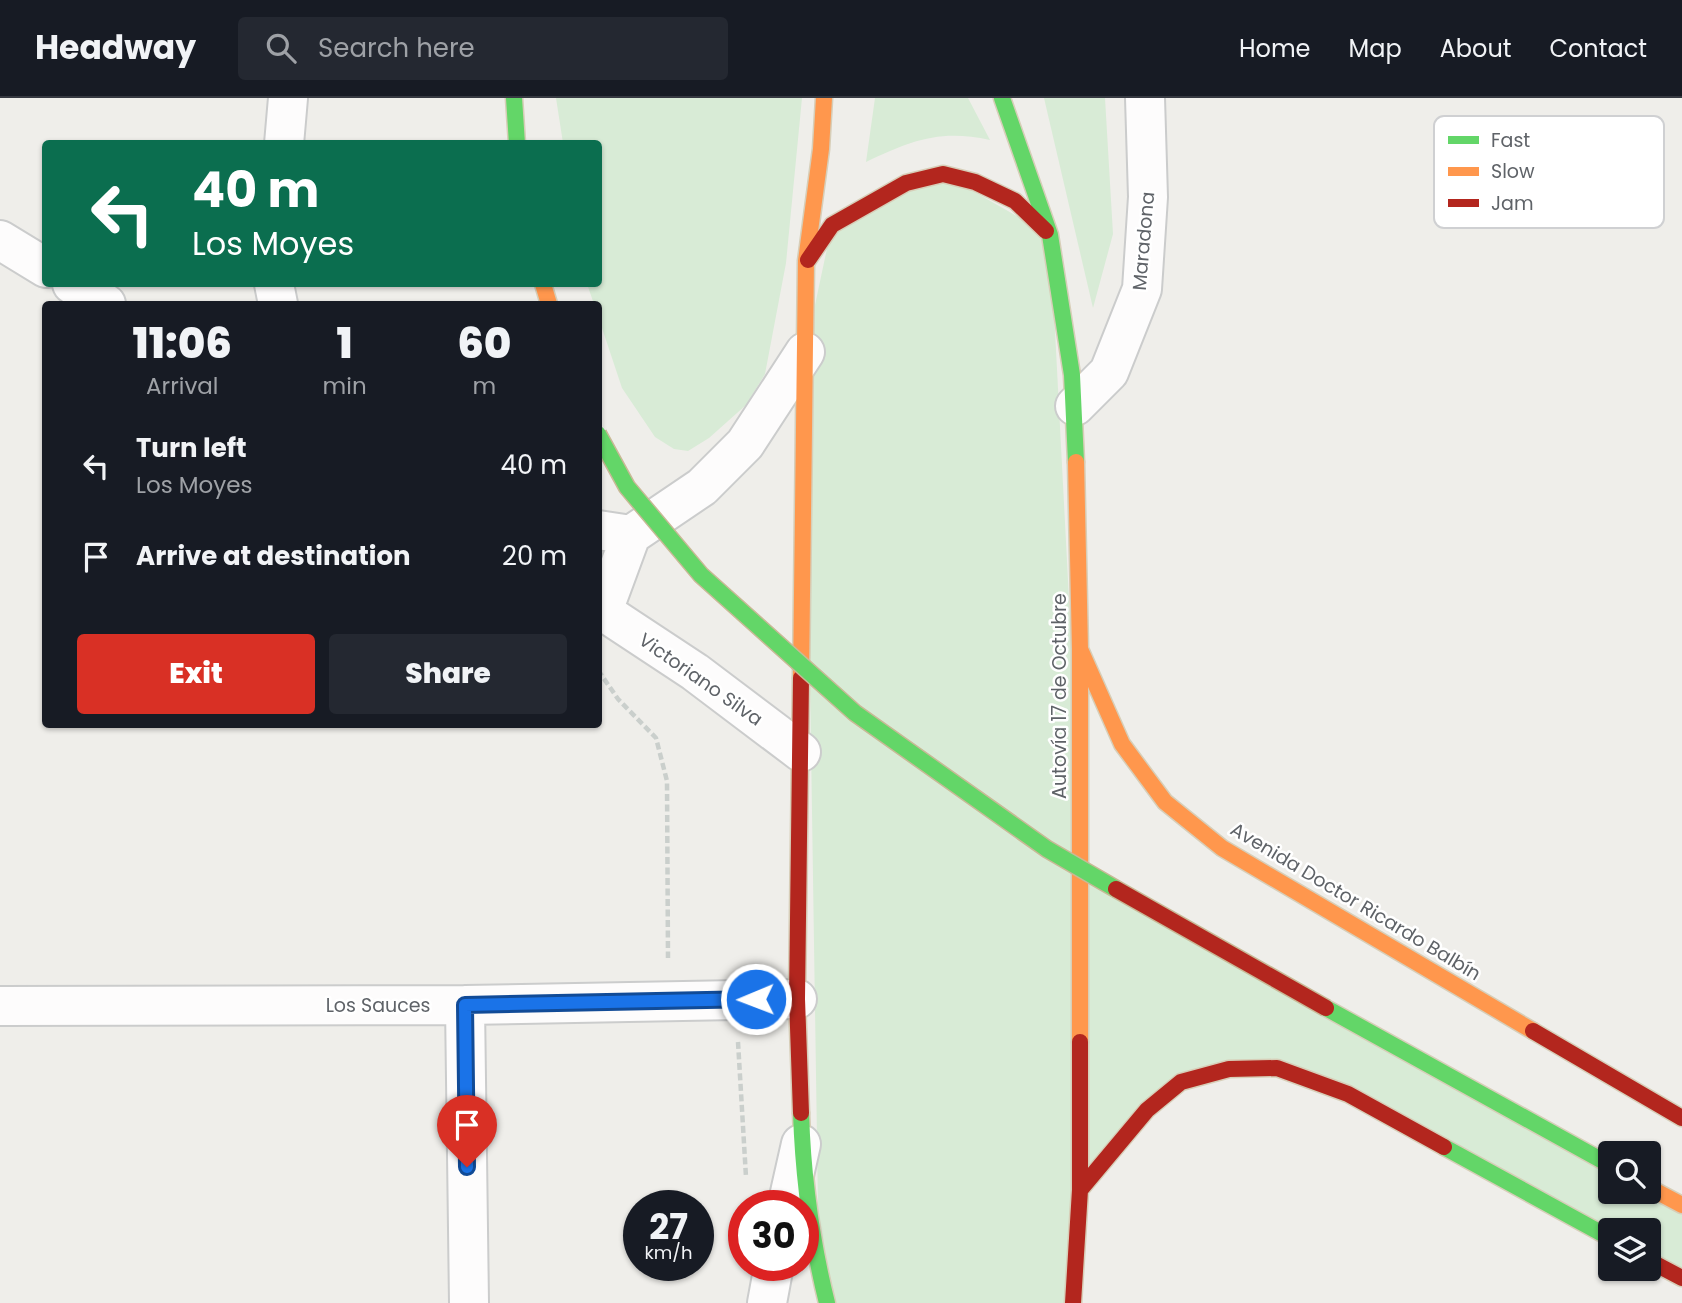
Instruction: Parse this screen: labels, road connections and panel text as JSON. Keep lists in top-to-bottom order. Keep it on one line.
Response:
{"streets":{"main road":["Autovía 17 de Octubre","Avenida Doctor Ricardo Balbín"],"street":["Maradona","Victoriano Silva","Los Sauces"]},"crossings":[["Maradona","Autovía 17 de Octubre"],["Autovía 17 de Octubre","Avenida Doctor Ricardo Balbín"]],"legend":["Fast","Slow","Jam"],"page":{"header":"Headway","search":"Search here","nav":["Home","Map","About","Contact"],"turn":["40 m","Los Moyes"],"eta":["11:06","Arrival","1","min","60","m"],"list":[{"name":"Turn left","note":"Los Moyes","value":"40 m"},{"name":"Arrive at destination","value":"20 m"}],"buttons":["Exit","Share"],"speed":"27 km/h","limit":"30"}}
